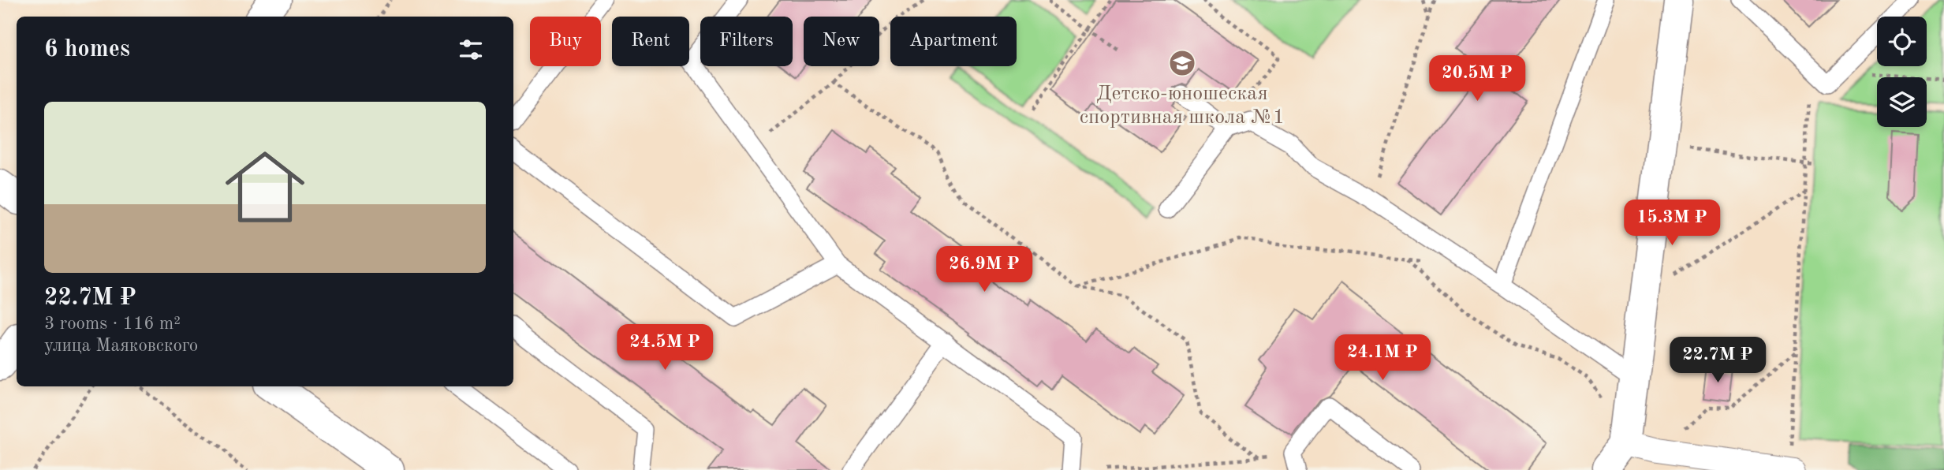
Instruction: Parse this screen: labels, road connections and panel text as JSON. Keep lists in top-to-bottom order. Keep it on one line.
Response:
{"places":{"school or university":["Детско-юношеская спортивная школа №1"]},"page":{"chip":["Buy","Rent","Filters","New","Apartment"],"heading":"6 homes","price":["20.5M ₽","15.3M ₽","26.9M ₽","24.5M ₽","24.1M ₽","22.7M ₽"],"list":[{"name":"22.7M ₽","note":"3 rooms · 116 m² · улица Маяковского"}]}}
